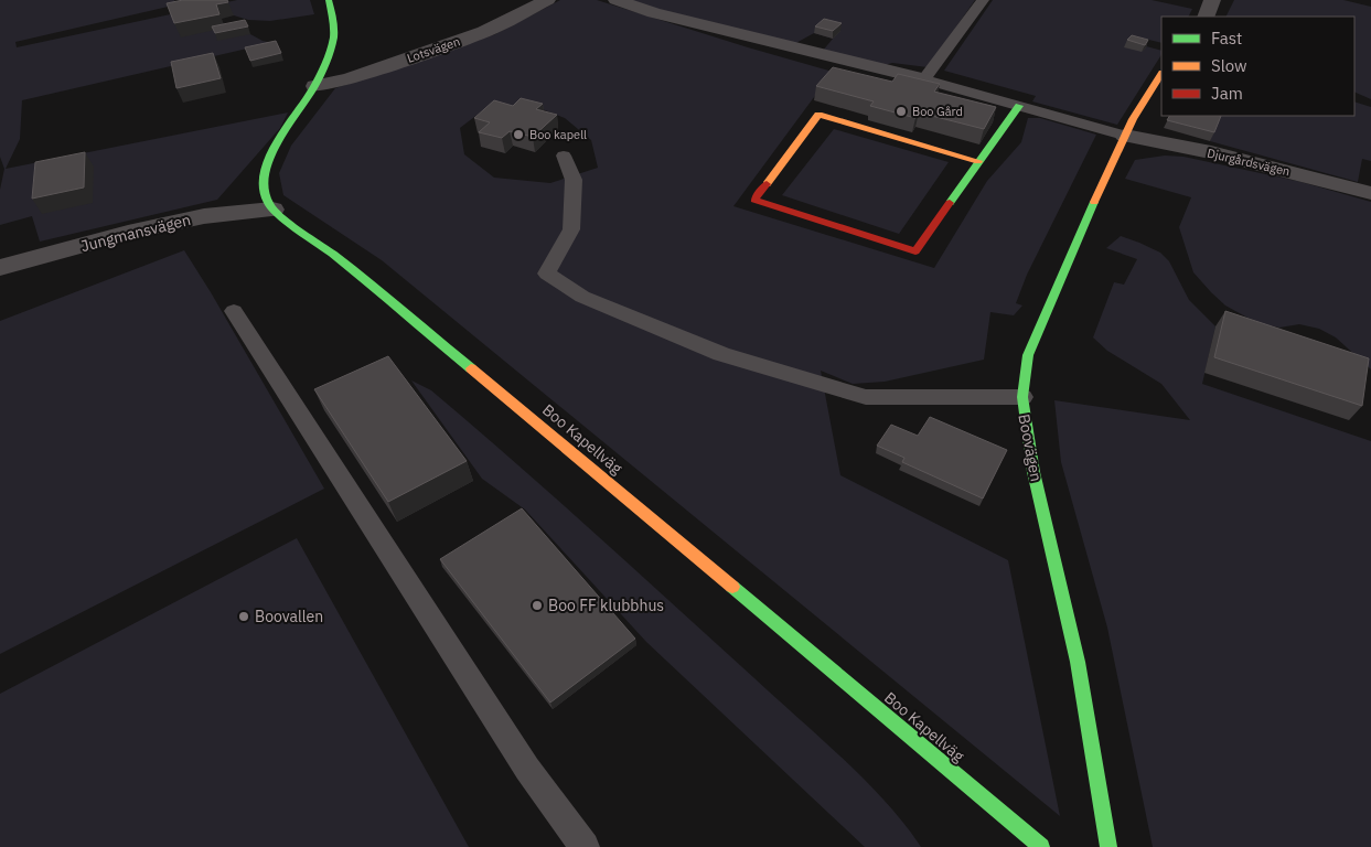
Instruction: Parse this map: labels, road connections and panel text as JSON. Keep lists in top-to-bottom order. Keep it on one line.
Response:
{"streets":{"street":["Lotsvägen","Djurgårdsvägen","Jungmansvägen","Boo Kapellväg","Boovägen"]},"crossings":[["Djurgårdsvägen","Boovägen"],["Jungmansvägen","Boo Kapellväg"]],"places":["Boo Gård","Boo kapell","Boo FF klubbhus","Boovallen"],"legend":["Fast","Slow","Jam"]}
